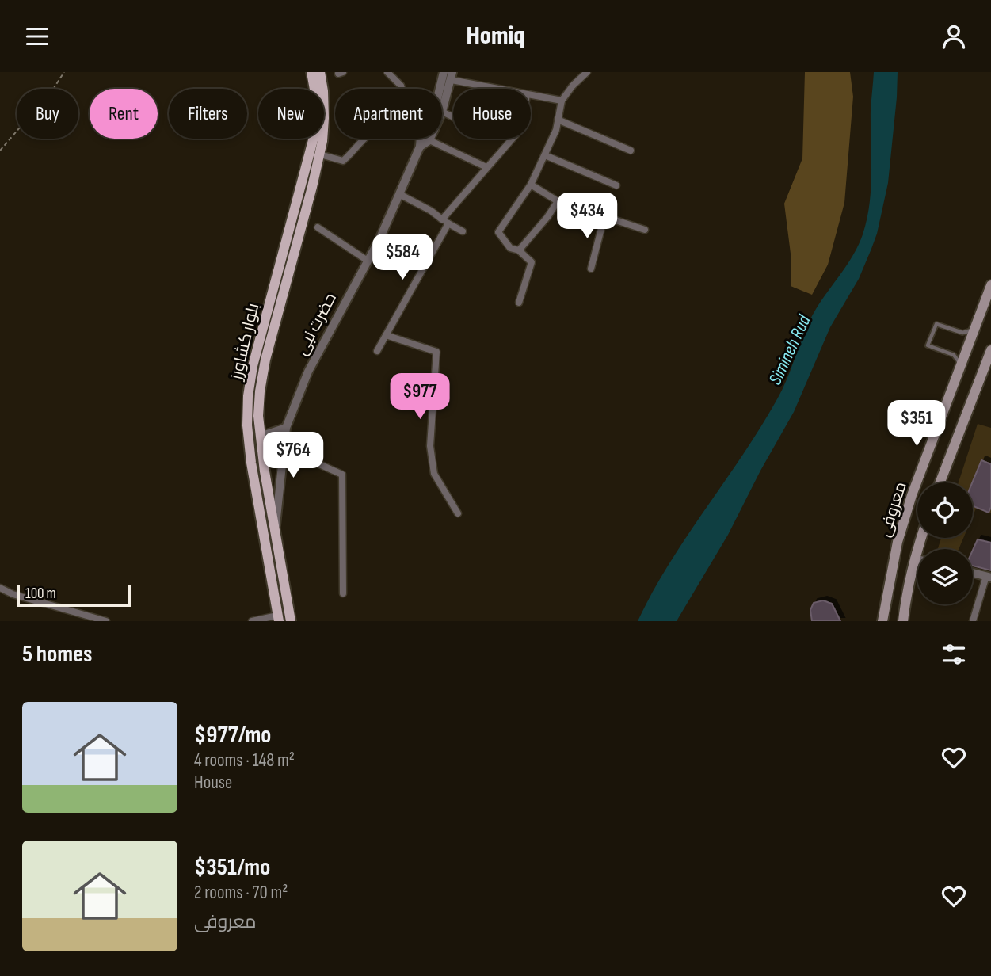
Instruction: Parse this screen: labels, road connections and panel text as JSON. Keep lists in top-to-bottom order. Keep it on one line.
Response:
{"streets":{"main road":["بلوار کشاورز","معروفی"],"street":["حضرت نبی"]},"crossings":[["حضرت نبی","بلوار کشاورز"]],"water":["Simineh Rud"],"scale_bar":"100 m","page":{"header":"Homiq","chip":["Buy","Rent","Filters","New","Apartment","House"],"price":["$434","$584","$977","$351","$764"],"scale":"100 m","heading":"5 homes","list":[{"name":"$977/mo","note":"4 rooms · 148 m² · House"},{"name":"$351/mo","note":"2 rooms · 70 m² · معروفی"}]}}
